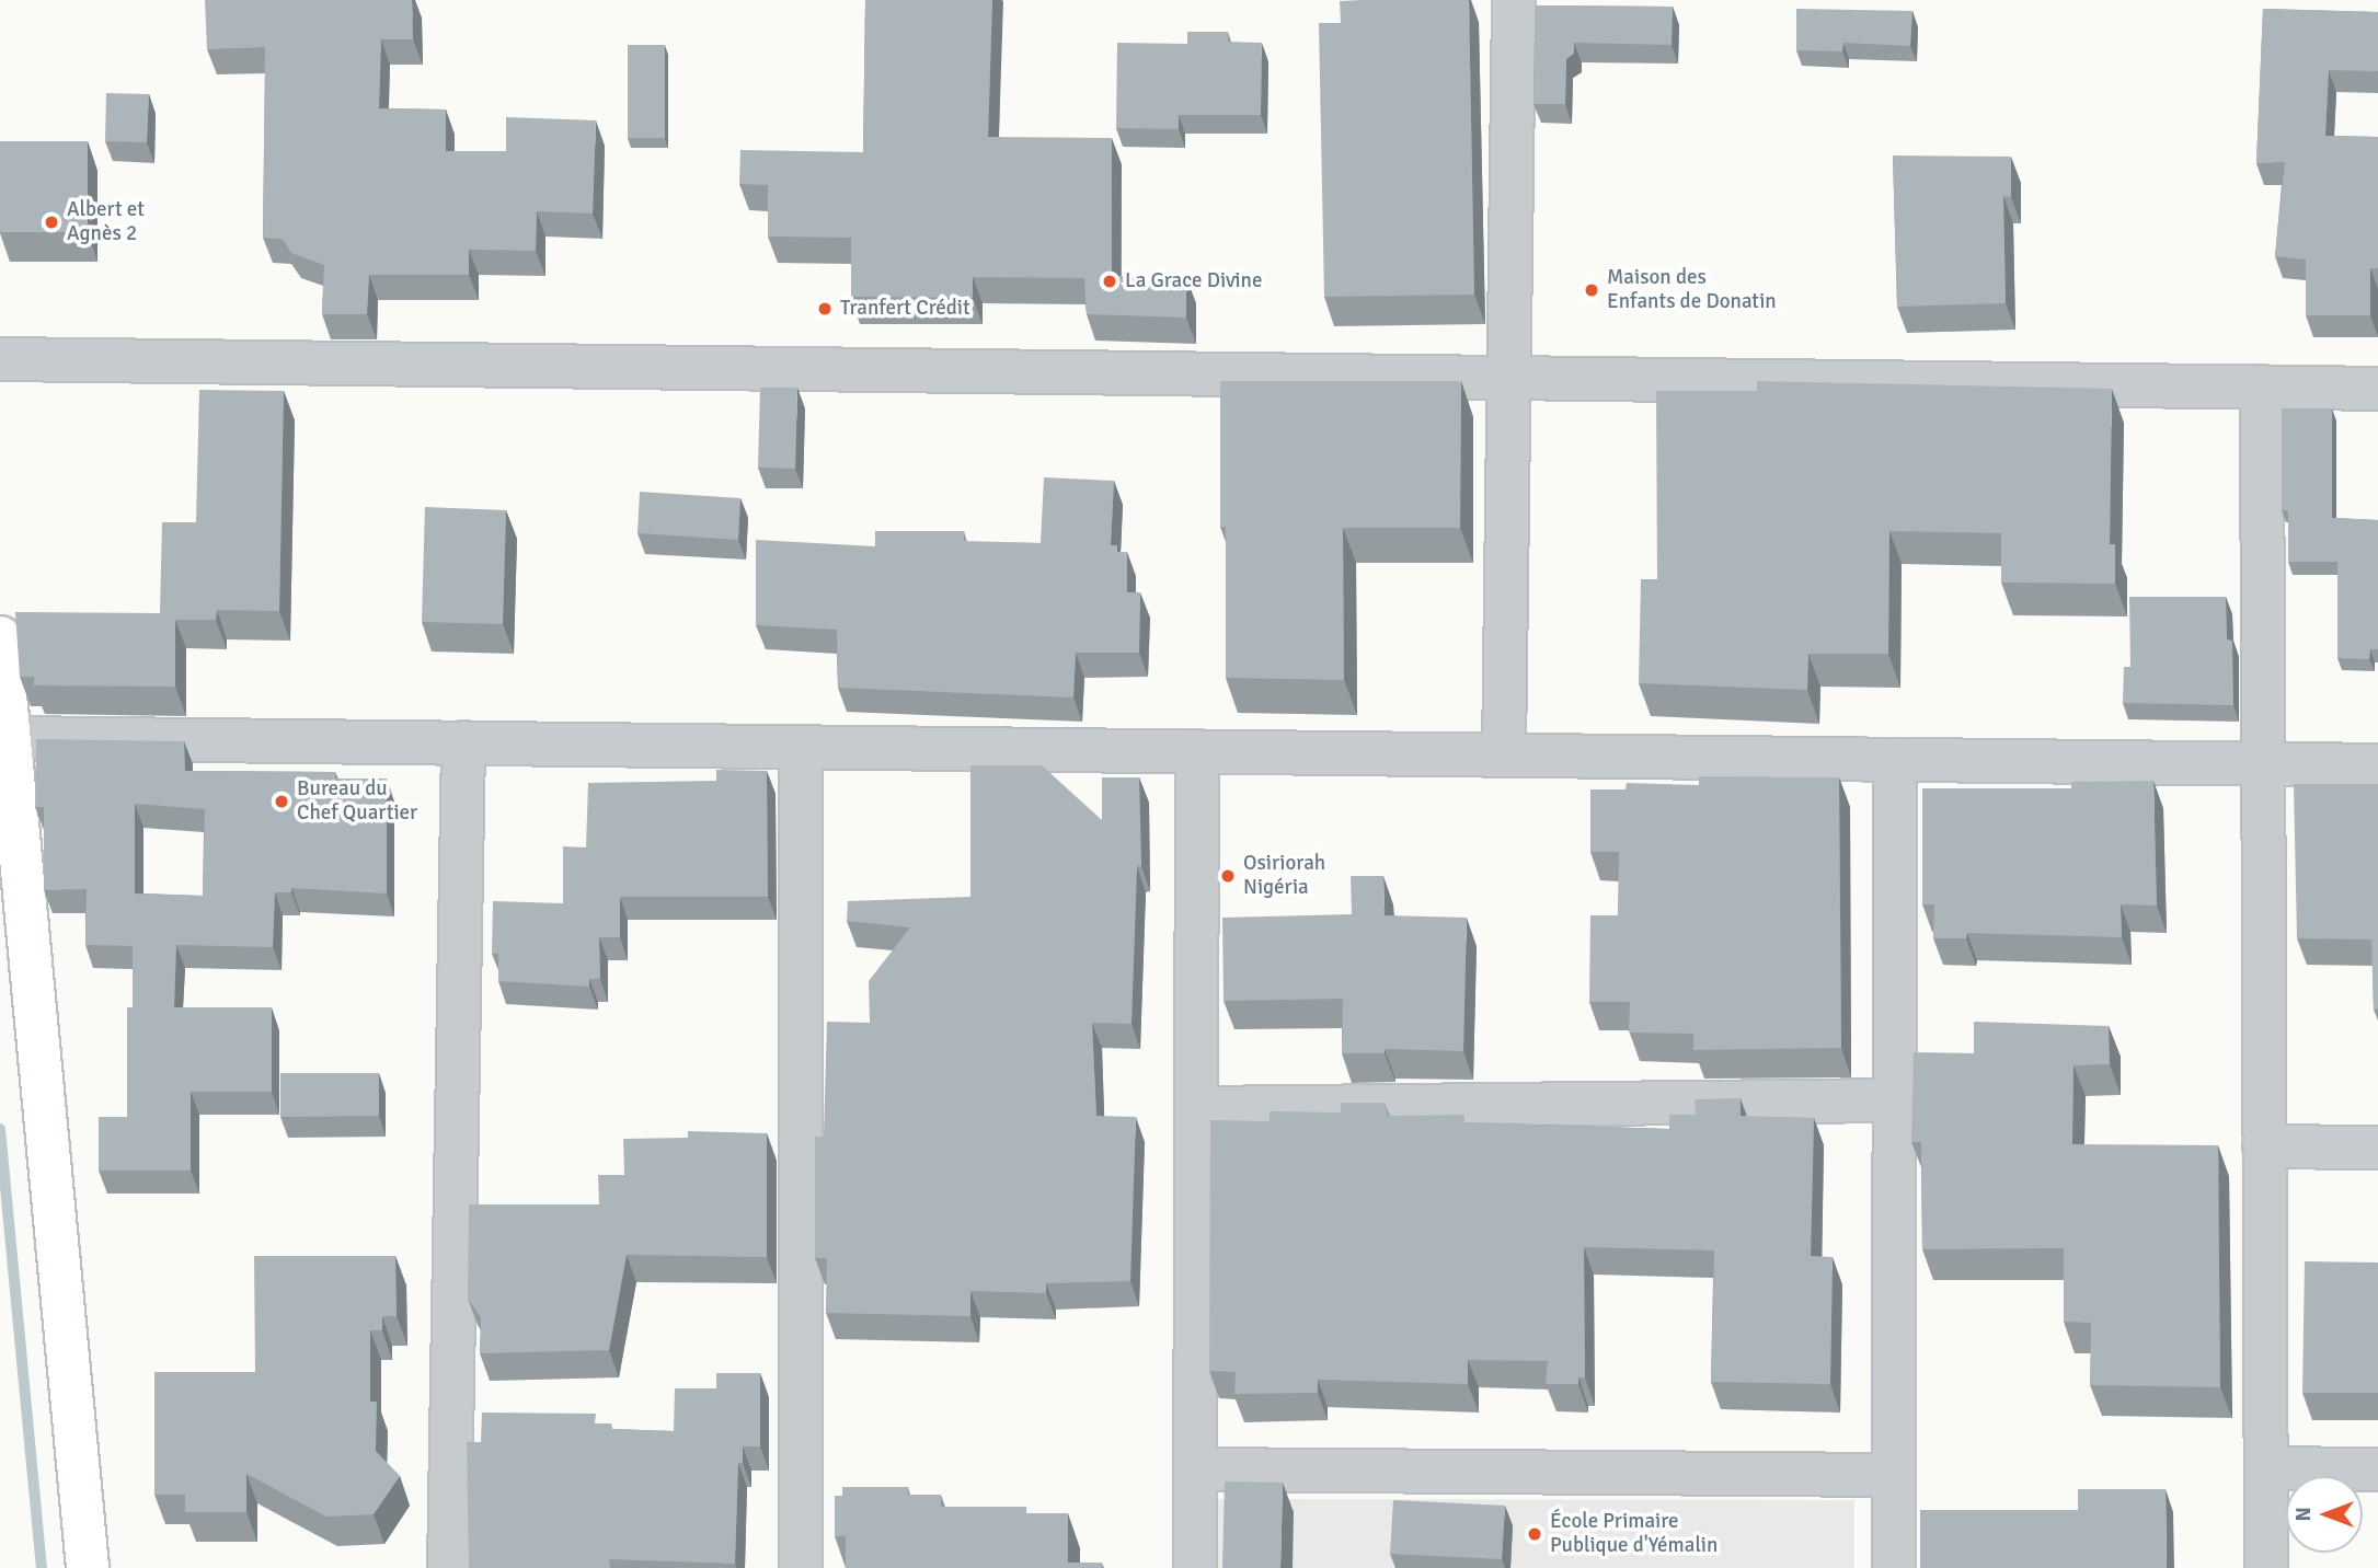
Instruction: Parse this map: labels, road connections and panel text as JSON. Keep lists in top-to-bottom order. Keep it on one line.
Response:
{"places":["Albert et Agnès 2","La Grace Divine","Maison des Enfants de Donatin","Tranfert Crédit","Bureau du Chef Quartier","Osiriorah Nigéria","École Primaire Publique d'Yémalin"],"north":"left"}
